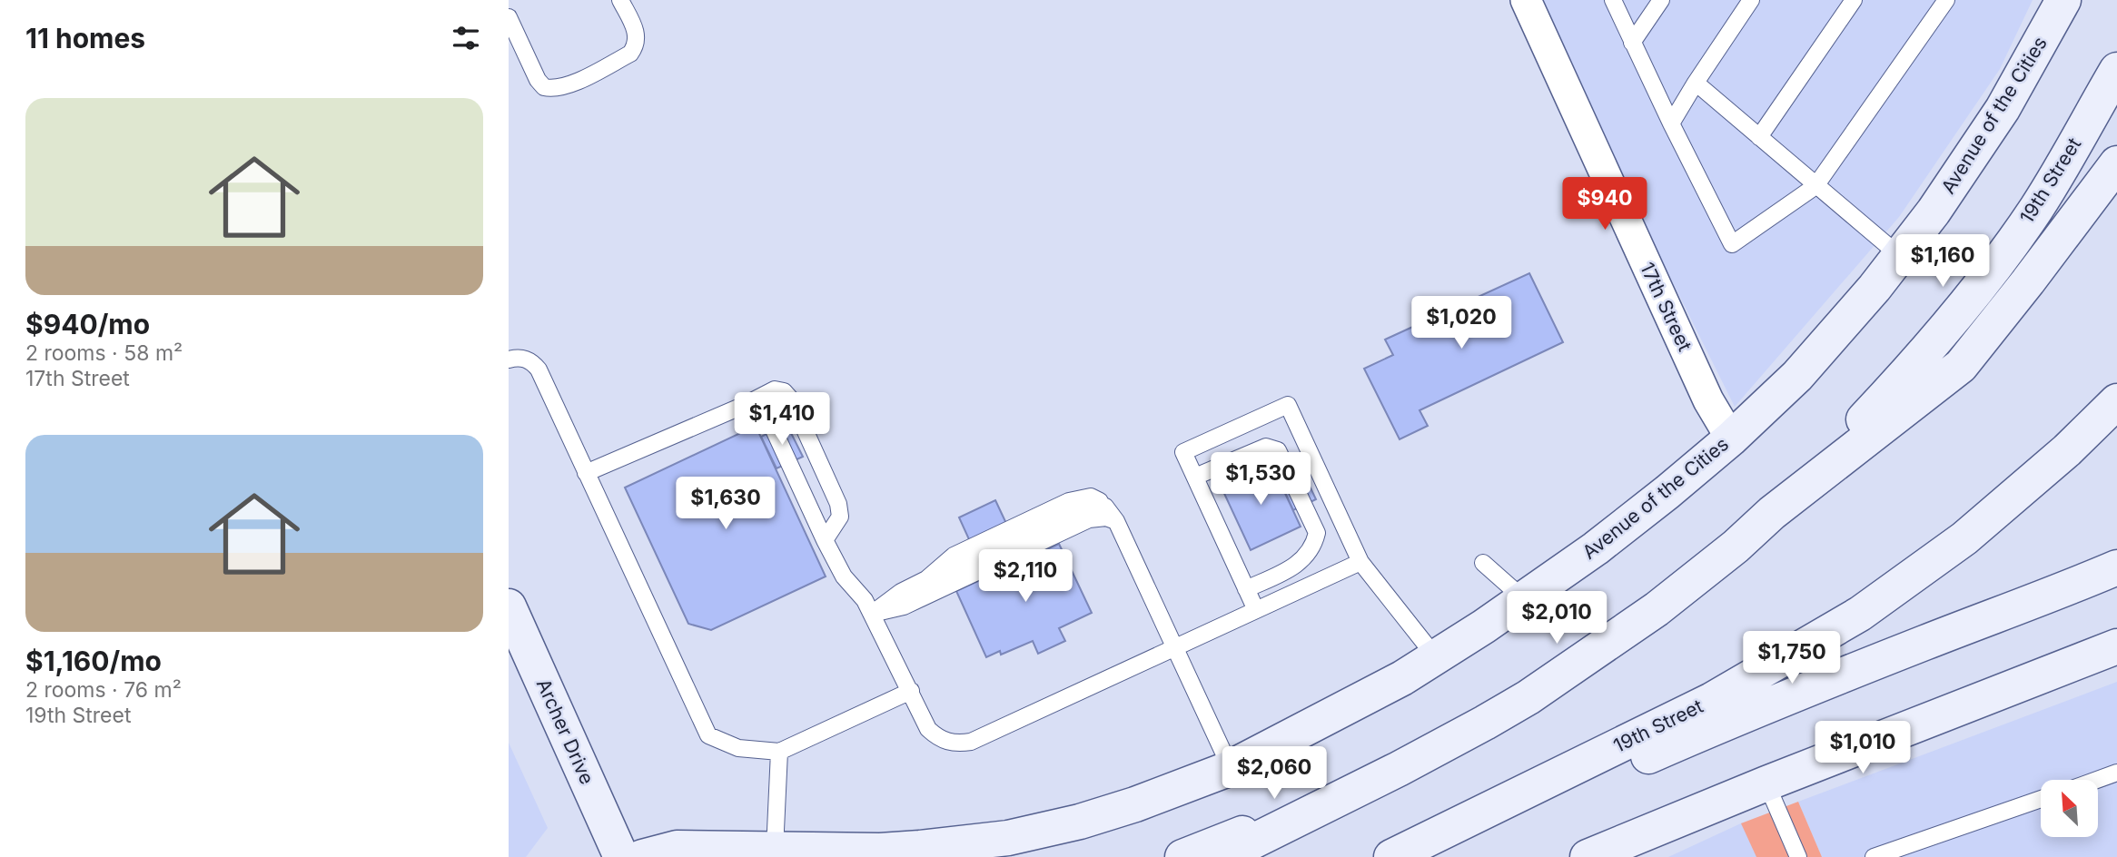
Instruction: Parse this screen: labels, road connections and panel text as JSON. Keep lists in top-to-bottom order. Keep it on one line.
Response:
{"streets":{"main road":["Avenue of the Cities","19th Street","Archer Drive"],"street":["17th Street"]},"crossings":[["Avenue of the Cities","17th Street"]],"north":"top left","page":{"heading":"11 homes","list":[{"name":"$940/mo","note":"2 rooms · 58 m² · 17th Street"},{"name":"$1,160/mo","note":"2 rooms · 76 m² · 19th Street"}],"price":["$940","$1,160","$1,020","$1,410","$1,530","$1,630","$2,110","$2,010","$1,750","$1,010","$2,060"]}}
